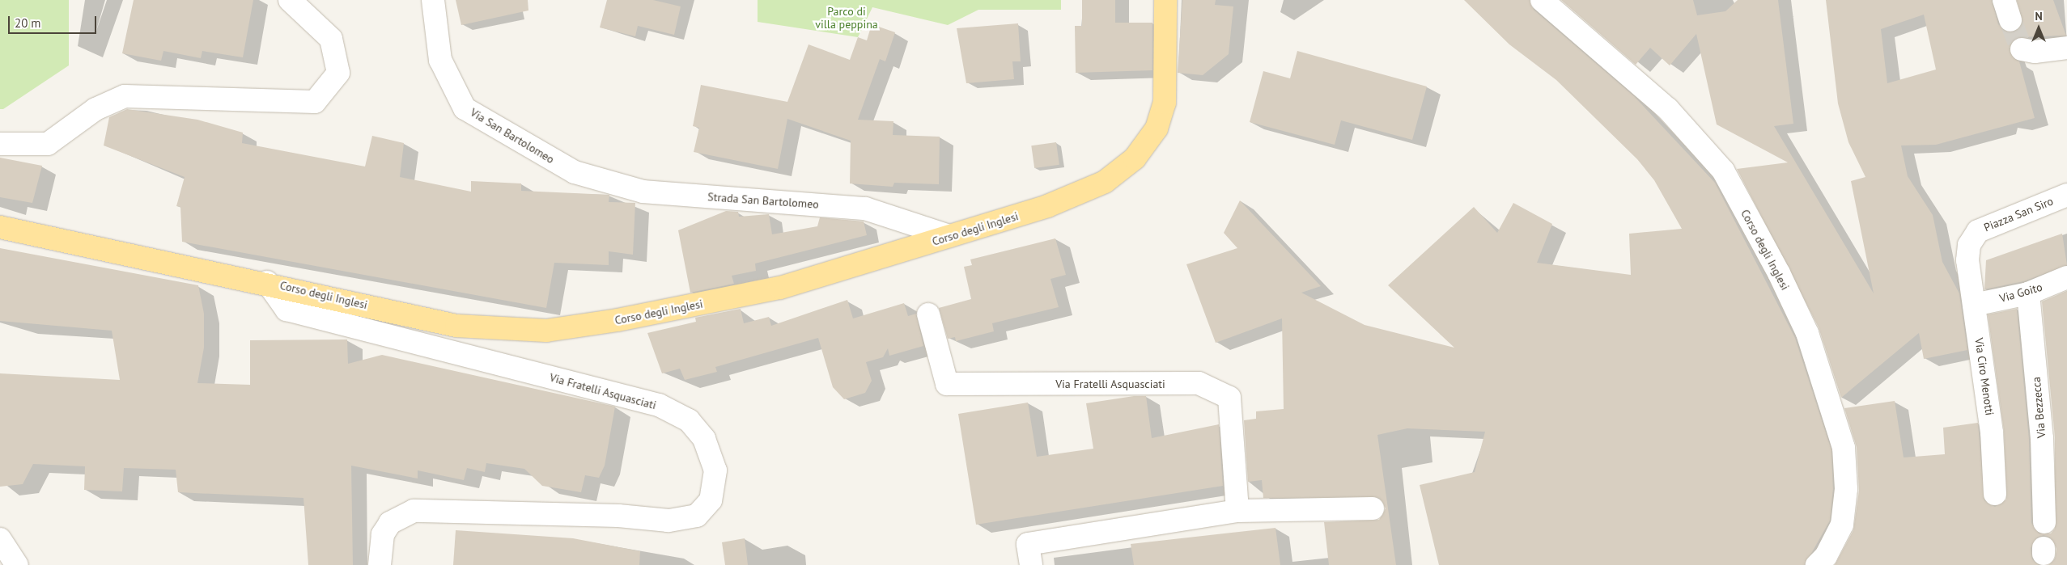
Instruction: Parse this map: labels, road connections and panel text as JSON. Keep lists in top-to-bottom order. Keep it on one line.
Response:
{"streets":{"main road":["Corso degli Inglesi"],"street":["Via San Bartolomeo","Strada San Bartolomeo","Piazza San Siro","Via Goito","Via Ciro Menotti","Via Fratelli Asquasciati","Via Bezzecca"]},"crossings":[["Via San Bartolomeo","Strada San Bartolomeo"],["Strada San Bartolomeo","Corso degli Inglesi"],["Piazza San Siro","Via Ciro Menotti"],["Corso degli Inglesi","Via Fratelli Asquasciati"],["Via Goito","Via Ciro Menotti"],["Via Goito","Via Bezzecca"]],"parks":["Parco di villa peppina"],"scale_bar":"20 m","north":"top"}
